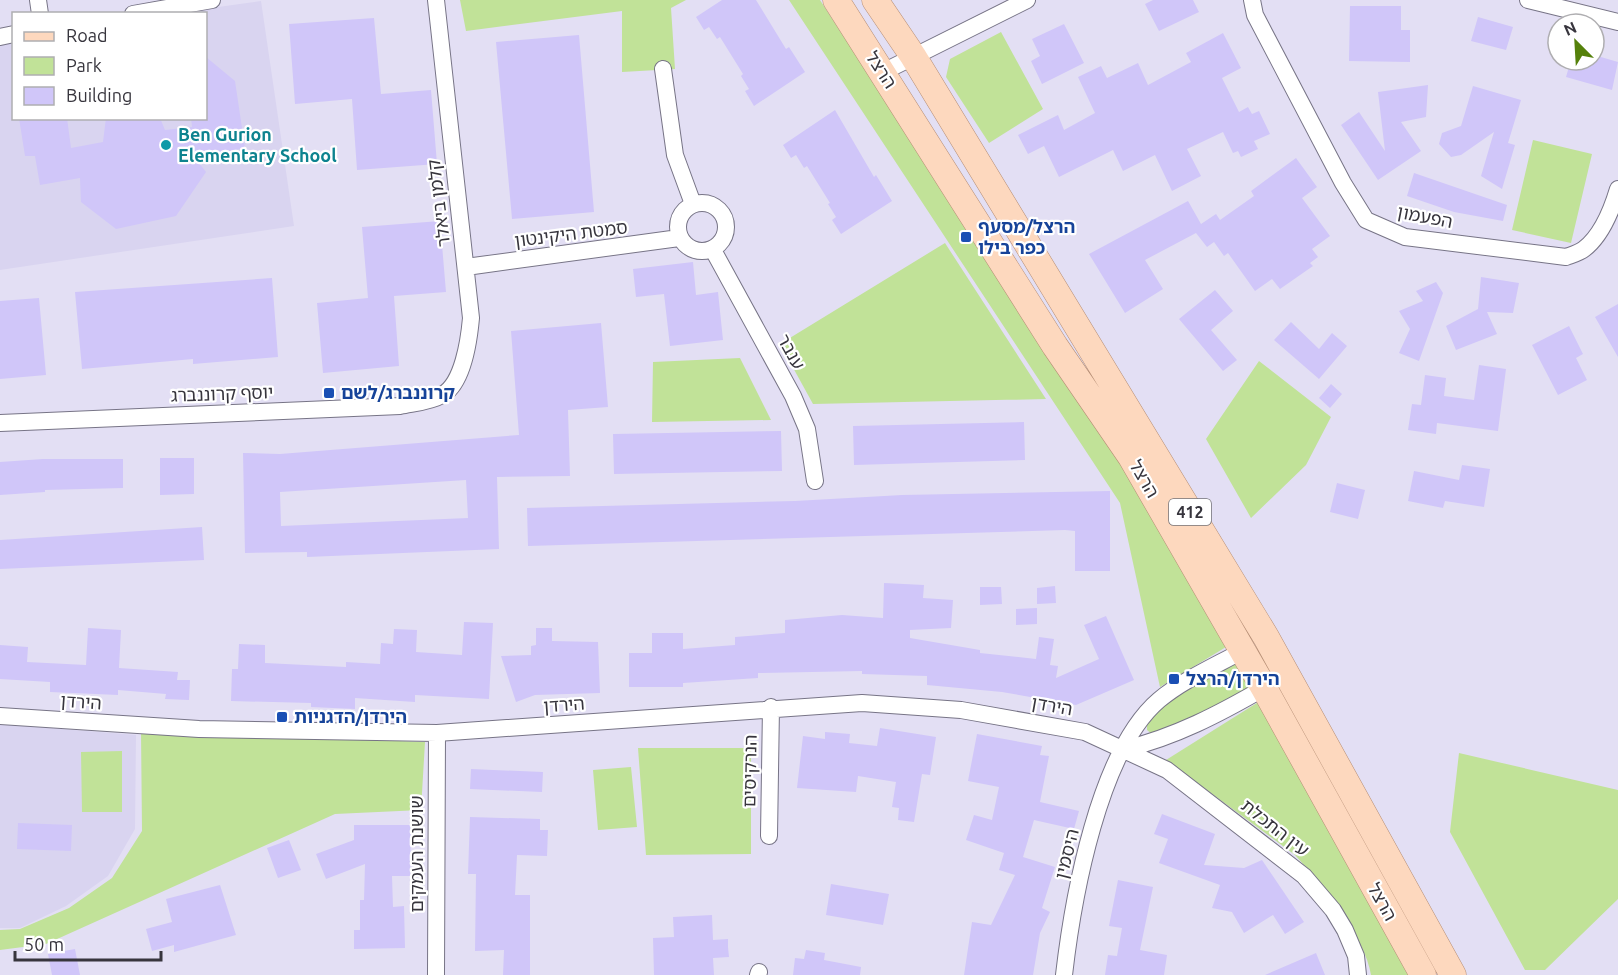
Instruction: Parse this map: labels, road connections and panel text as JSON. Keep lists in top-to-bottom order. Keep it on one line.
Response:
{"streets":{"main road":["הרצל","412"],"street":["קלמן ביאלר","הפעמון","סמטת היקינטון","ענבר","יוסף קרוננברג","הירדן","הנרקיסים","עין התכלת","שושנת העמקים","היסמין"]},"crossings":[["הרצל","היסמין"],["קלמן ביאלר","סמטת היקינטון"],["קלמן ביאלר","יוסף קרוננברג"],["סמטת היקינטון","ענבר"],["הירדן","הנרקיסים"],["הירדן","עין התכלת"],["הירדן","שושנת העמקים"],["הירדן","היסמין"],["עין התכלת","היסמין"]],"places":{"other":["Ben Gurion Elementary School"],"transit":["הרצל/מסעף כפר בילו","קרוננברג/לשם","הירדן/הרצל","הירדן/הדגניות"]},"legend":["Road","Park","Building"],"scale_bar":"50 m","north":"top left"}
